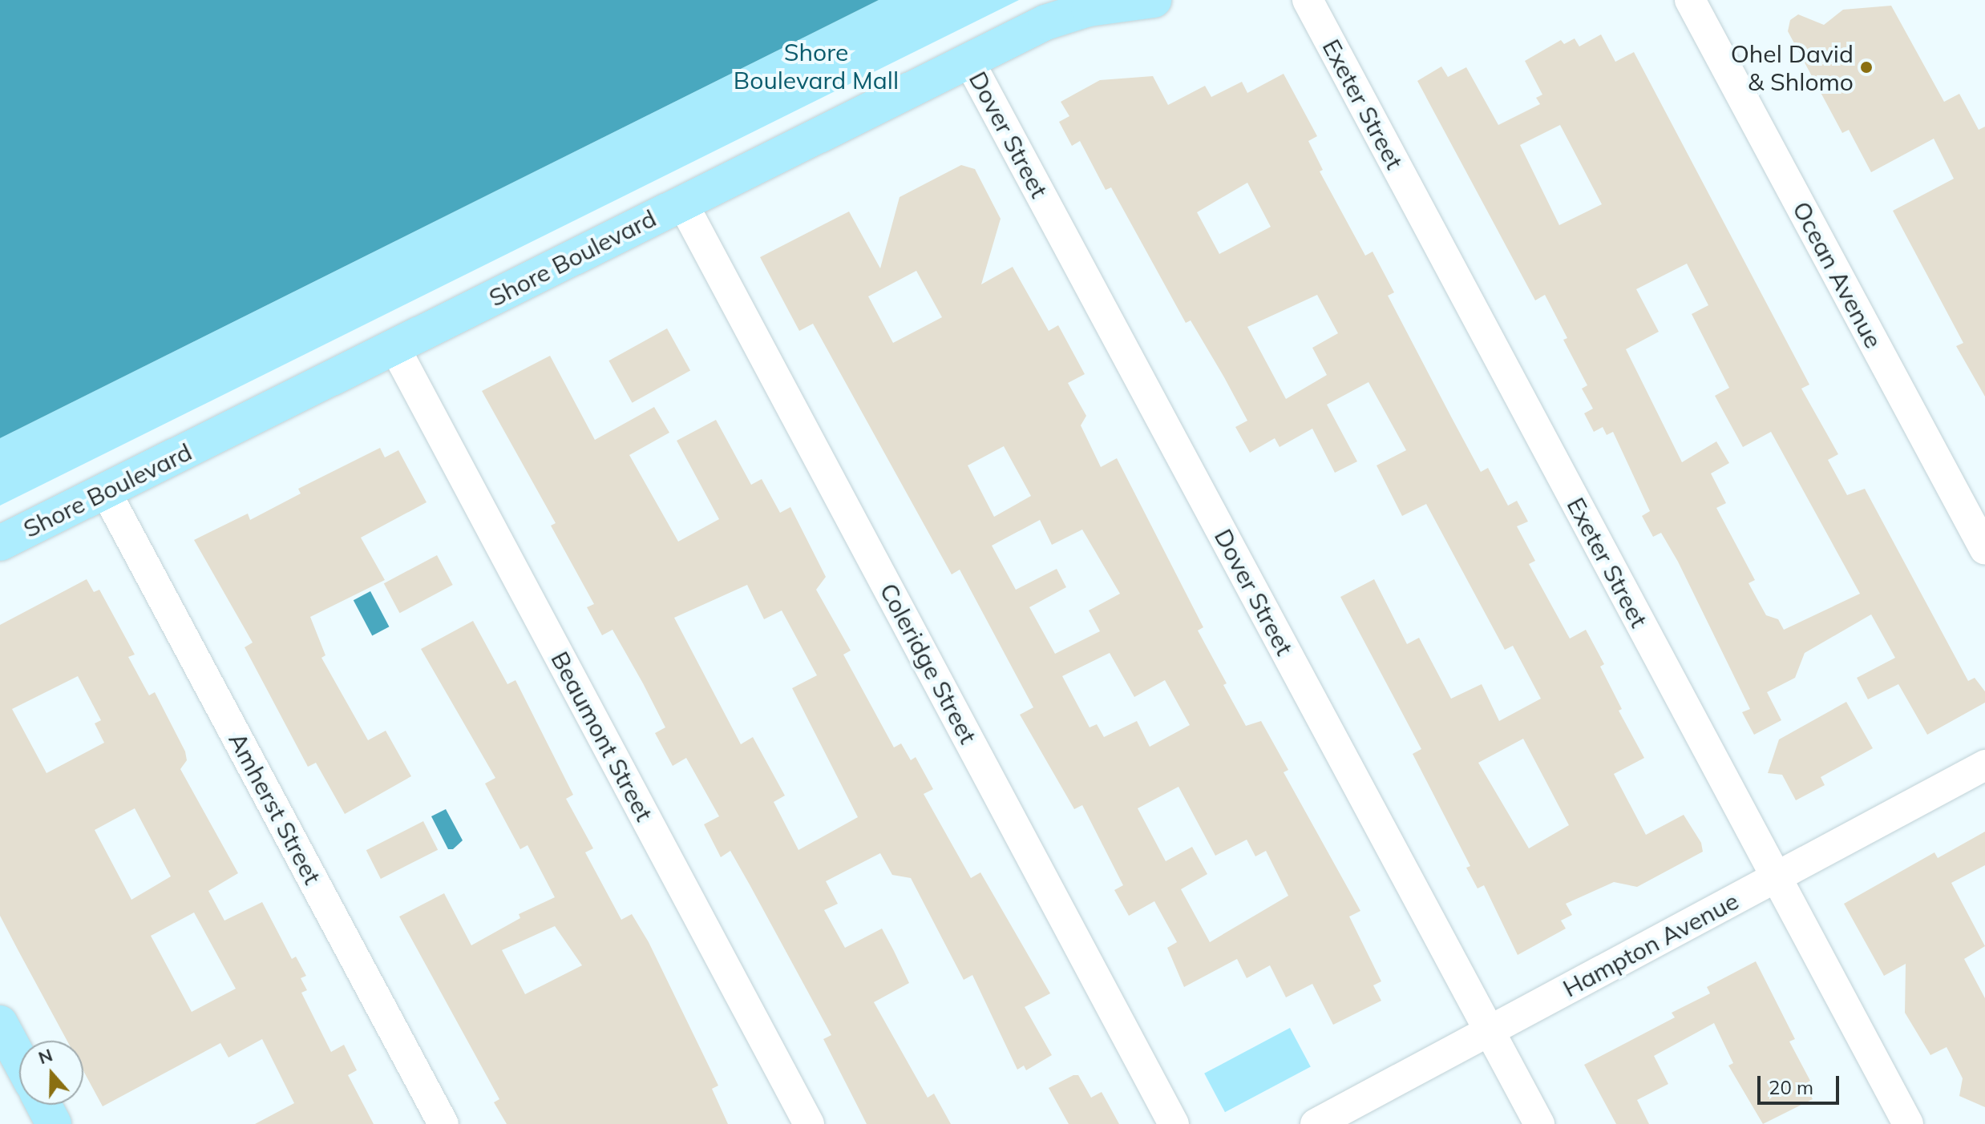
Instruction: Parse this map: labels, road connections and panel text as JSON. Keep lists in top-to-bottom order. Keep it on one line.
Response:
{"streets":{"main road":["Shore Boulevard"],"street":["Exeter Street","Dover Street","Ocean Avenue","Coleridge Street","Beaumont Street","Amherst Street","Hampton Avenue"]},"crossings":[["Exeter Street","Hampton Avenue"],["Dover Street","Shore Boulevard"],["Dover Street","Hampton Avenue"],["Shore Boulevard","Coleridge Street"],["Shore Boulevard","Beaumont Street"],["Shore Boulevard","Amherst Street"]],"parks":["Shore Boulevard Mall"],"places":["Ohel David & Shlomo"],"scale_bar":"20 m","north":"top"}
